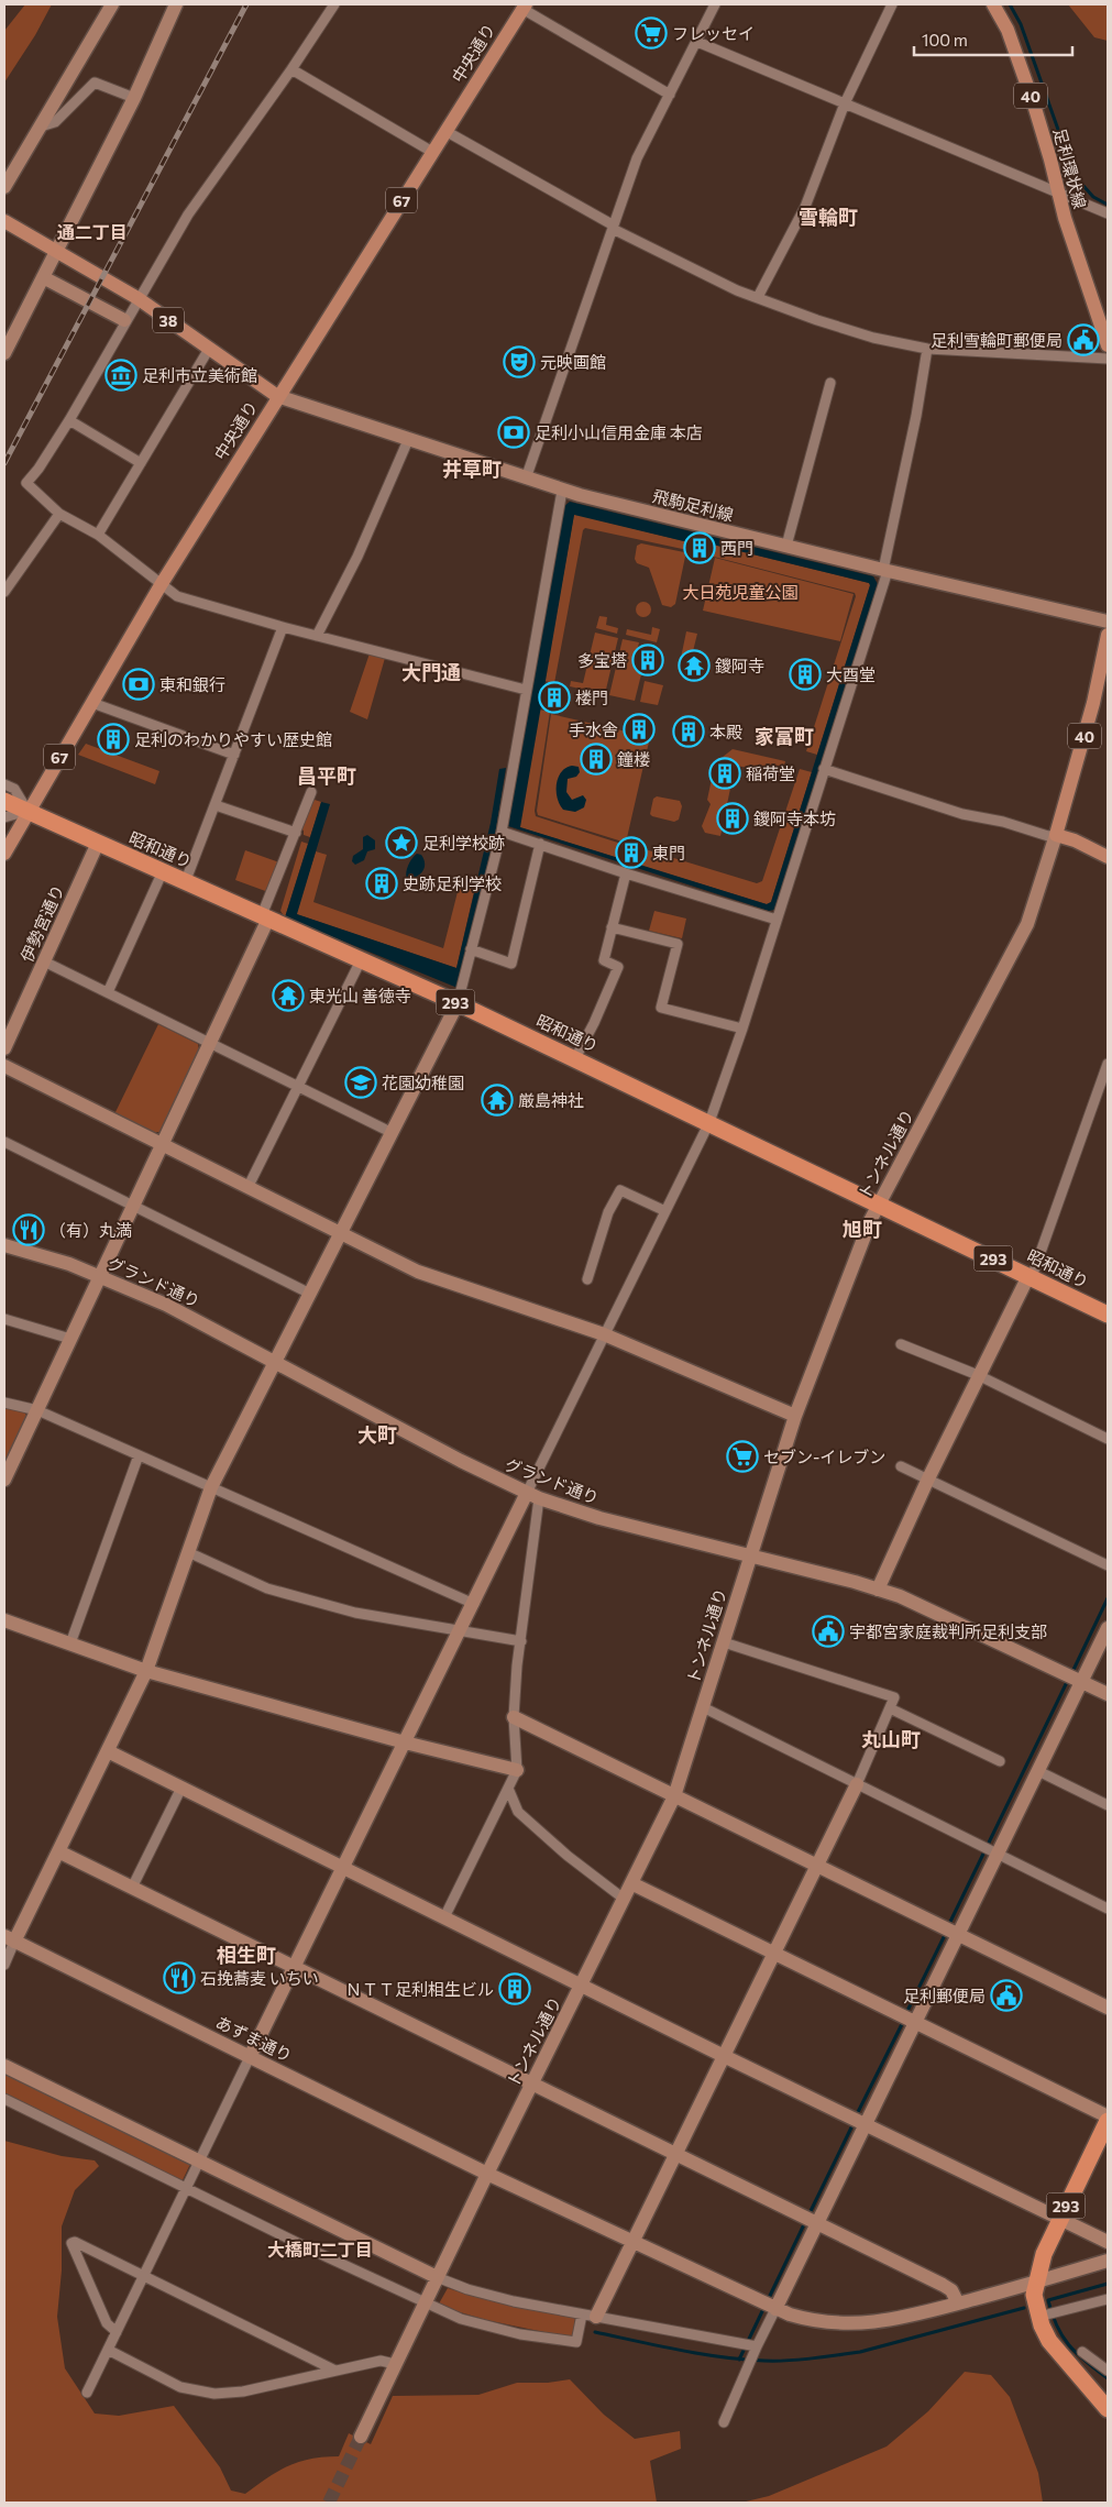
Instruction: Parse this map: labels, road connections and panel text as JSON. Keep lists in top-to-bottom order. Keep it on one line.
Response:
{"streets":{"highway":["昭和通り","293"],"main road":["中央通り","40","足利環状線","67","38"],"street":["飛駒足利線","伊勢宮通り","トンネル通り","グランド通り","あずま通り"]},"crossings":[["中央通り","38"],["中央通り","飛駒足利線"],["中央通り","昭和通り"],["40","トンネル通り"],["38","飛駒足利線"],["昭和通り","伊勢宮通り"],["昭和通り","トンネル通り"],["293","あずま通り"],["トンネル通り","グランド通り"],["トンネル通り","あずま通り"]],"districts":["雪輪町","通二丁目","井草町","大門通","家富町","昌平町","旭町","大町","丸山町","相生町","大橋町二丁目"],"parks":["大日苑児童公園"],"places":{"supermarket":["フレッセイ","セブン-イレブン"],"public building":["足利雪輪町郵便局","宇都宮家庭裁判所足利支部","足利郵便局"],"theatre":["元映画館"],"museum":["足利市立美術館"],"bank":["足利小山信用金庫 本店","東和銀行"],"building":["西門","多宝塔","大酉堂","楼門","手水舎","本殿","足利のわかりやすい歴史館","鐘楼","稲荷堂","鑁阿寺本坊","東門","史跡足利学校","ＮＴＴ足利相生ビル"],"temple":["鑁阿寺","東光山 善徳寺","厳島神社"],"place":["足利学校跡"],"school or university":["花園幼稚園"],"restaurant":["（有）丸満","石挽蕎麦 いちい"]},"scale_bar":"100 m"}
